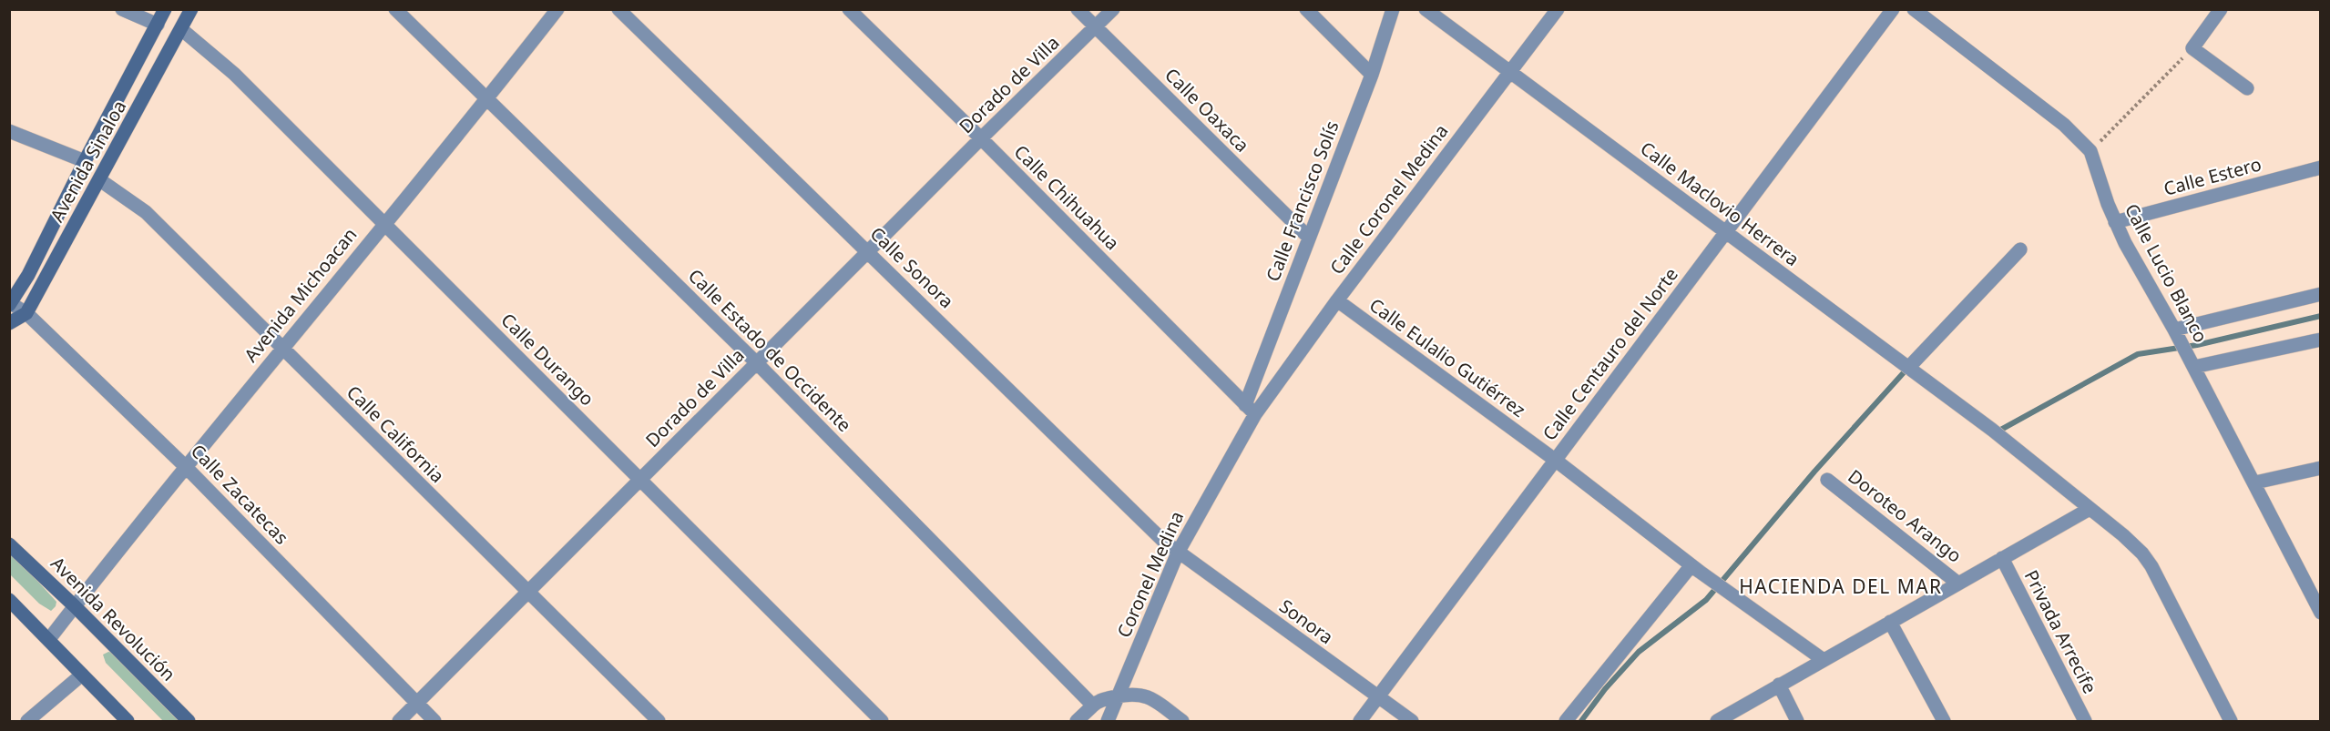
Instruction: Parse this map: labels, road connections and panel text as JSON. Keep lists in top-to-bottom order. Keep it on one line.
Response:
{"streets":{"street":["Dorado de Villa","Calle Oaxaca","Avenida Sinaloa","Calle Estero","Calle Chihuahua","Calle Coronel Medina","Calle Francisco Solís","Calle Maclovio Herrera","Calle Sonora","Calle Lucio Blanco","Avenida Michoacan","Calle Estado de Occidente","Calle Centauro del Norte","Calle Eulalio Gutiérrez","Calle Durango","Calle California","Calle Zacatecas","Doroteo Arango","Coronel Medina","Avenida Revolución","Sonora","Privada Arrecife"]},"crossings":[["Dorado de Villa","Calle Oaxaca"],["Dorado de Villa","Calle Chihuahua"],["Dorado de Villa","Calle Sonora"],["Dorado de Villa","Calle Estado de Occidente"],["Dorado de Villa","Calle Durango"],["Dorado de Villa","Calle California"],["Dorado de Villa","Calle Zacatecas"],["Calle Oaxaca","Calle Francisco Solís"],["Avenida Sinaloa","Calle Durango"],["Avenida Sinaloa","Calle California"],["Avenida Sinaloa","Calle Zacatecas"],["Calle Estero","Calle Lucio Blanco"],["Calle Chihuahua","Calle Coronel Medina"],["Calle Chihuahua","Calle Francisco Solís"],["Calle Chihuahua","Coronel Medina"],["Calle Coronel Medina","Calle Francisco Solís"],["Calle Coronel Medina","Calle Maclovio Herrera"],["Calle Coronel Medina","Calle Eulalio Gutiérrez"],["Calle Coronel Medina","Coronel Medina"],["Calle Francisco Solís","Coronel Medina"],["Calle Maclovio Herrera","Calle Centauro del Norte"],["Calle Sonora","Coronel Medina"],["Calle Sonora","Sonora"],["Avenida Michoacan","Calle Estado de Occidente"],["Avenida Michoacan","Calle Durango"],["Avenida Michoacan","Calle California"],["Avenida Michoacan","Calle Zacatecas"],["Avenida Michoacan","Avenida Revolución"],["Calle Centauro del Norte","Calle Eulalio Gutiérrez"],["Calle Centauro del Norte","Sonora"],["Coronel Medina","Sonora"]],"districts":["HACIENDA DEL MAR"]}
